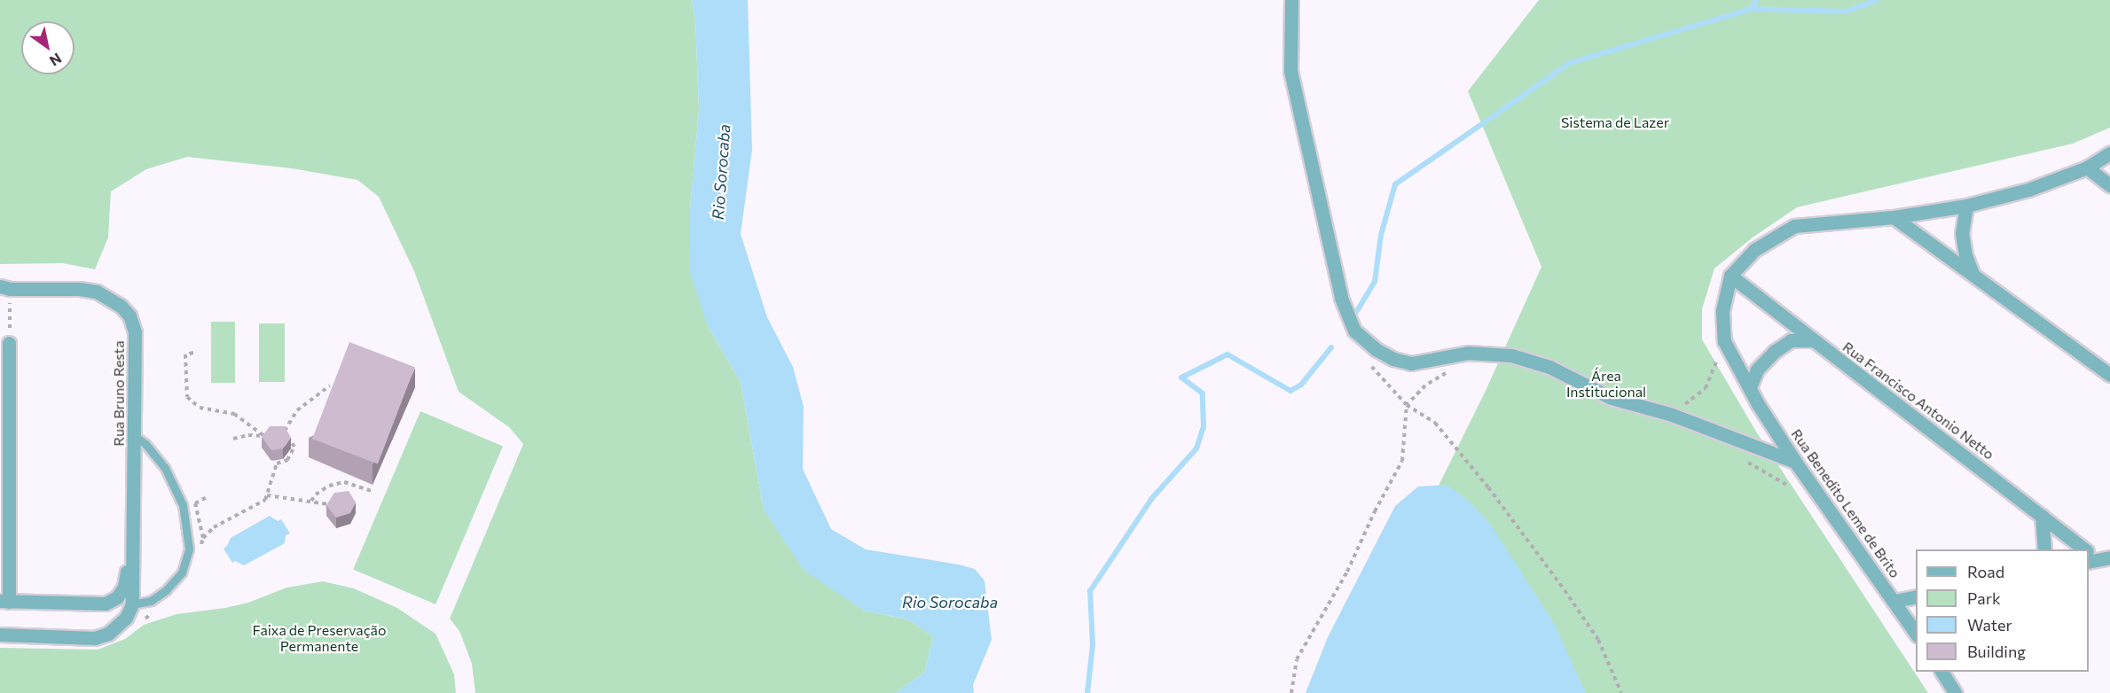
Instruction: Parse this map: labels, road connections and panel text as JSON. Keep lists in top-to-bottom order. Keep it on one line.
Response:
{"streets":{"street":["Rua Bruno Resta","Rua Francisco Antonio Netto","Rua Benedito Leme de Brito"]},"crossings":[["Rua Francisco Antonio Netto","Rua Benedito Leme de Brito"]],"water":["Rio Sorocaba"],"parks":["Sistema de Lazer","Área Institucional","Faixa de Preservação Permanente"],"legend":["Road","Park","Water","Building"],"north":"bottom right"}
